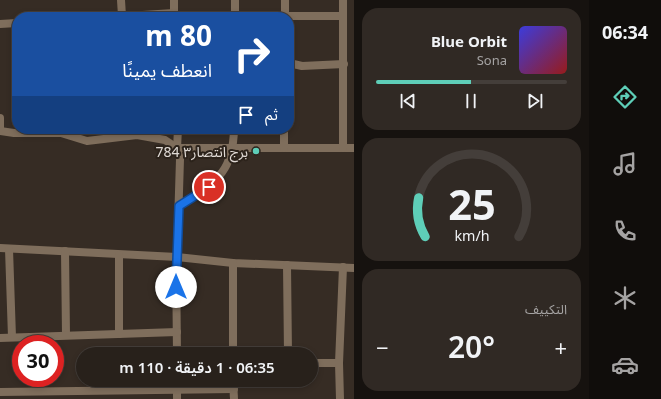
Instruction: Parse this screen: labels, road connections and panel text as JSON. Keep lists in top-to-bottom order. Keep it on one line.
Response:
{"places":["برج انتصار٣ 784"],"page":{"tabs":"06:34","turn":["80 m","انعطف يمينًا"],"song":["Blue Orbit","Sona"],"then":"ثم","tile":"التكييف","heat":["−","20°","+"],"limit":"30","trip":"06:35 · 1 دقيقة · 110 m","gauge":["25","km/h"]}}
